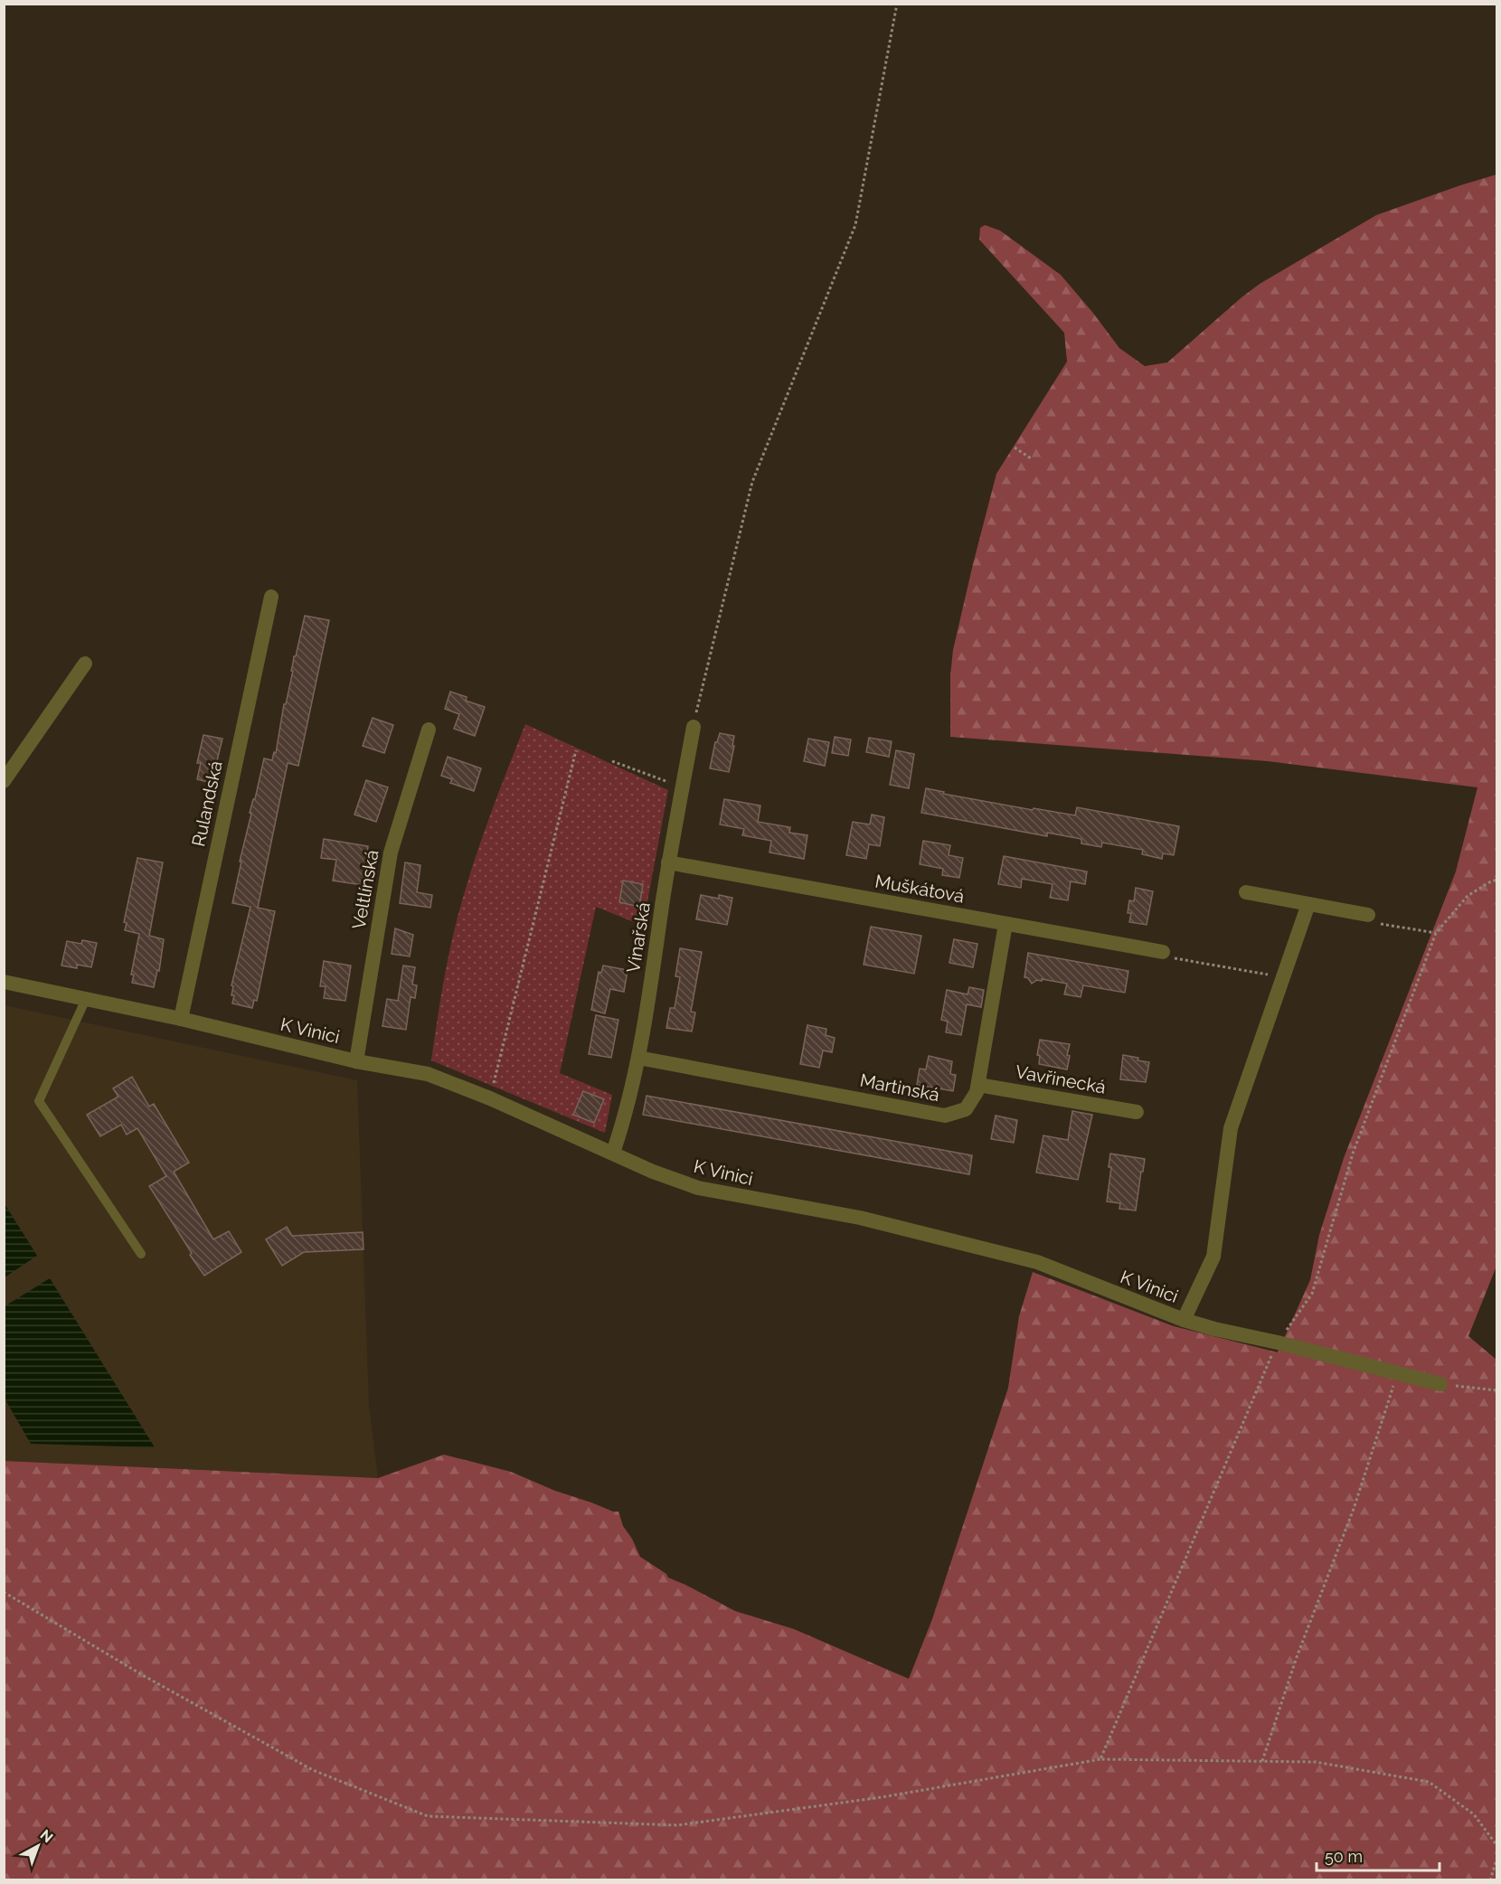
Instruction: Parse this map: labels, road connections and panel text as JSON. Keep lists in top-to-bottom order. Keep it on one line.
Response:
{"streets":{"street":["Rulandská","Muškátová","Veltlínská","Vinařská","K Vinici","Vavřinecká","Martinská"]},"crossings":[["Rulandská","K Vinici"],["Muškátová","Vinařská"],["Muškátová","Martinská"],["Veltlínská","K Vinici"],["Vinařská","K Vinici"],["Vinařská","Martinská"],["Vavřinecká","Martinská"]],"scale_bar":"50 m","north":"top right"}
